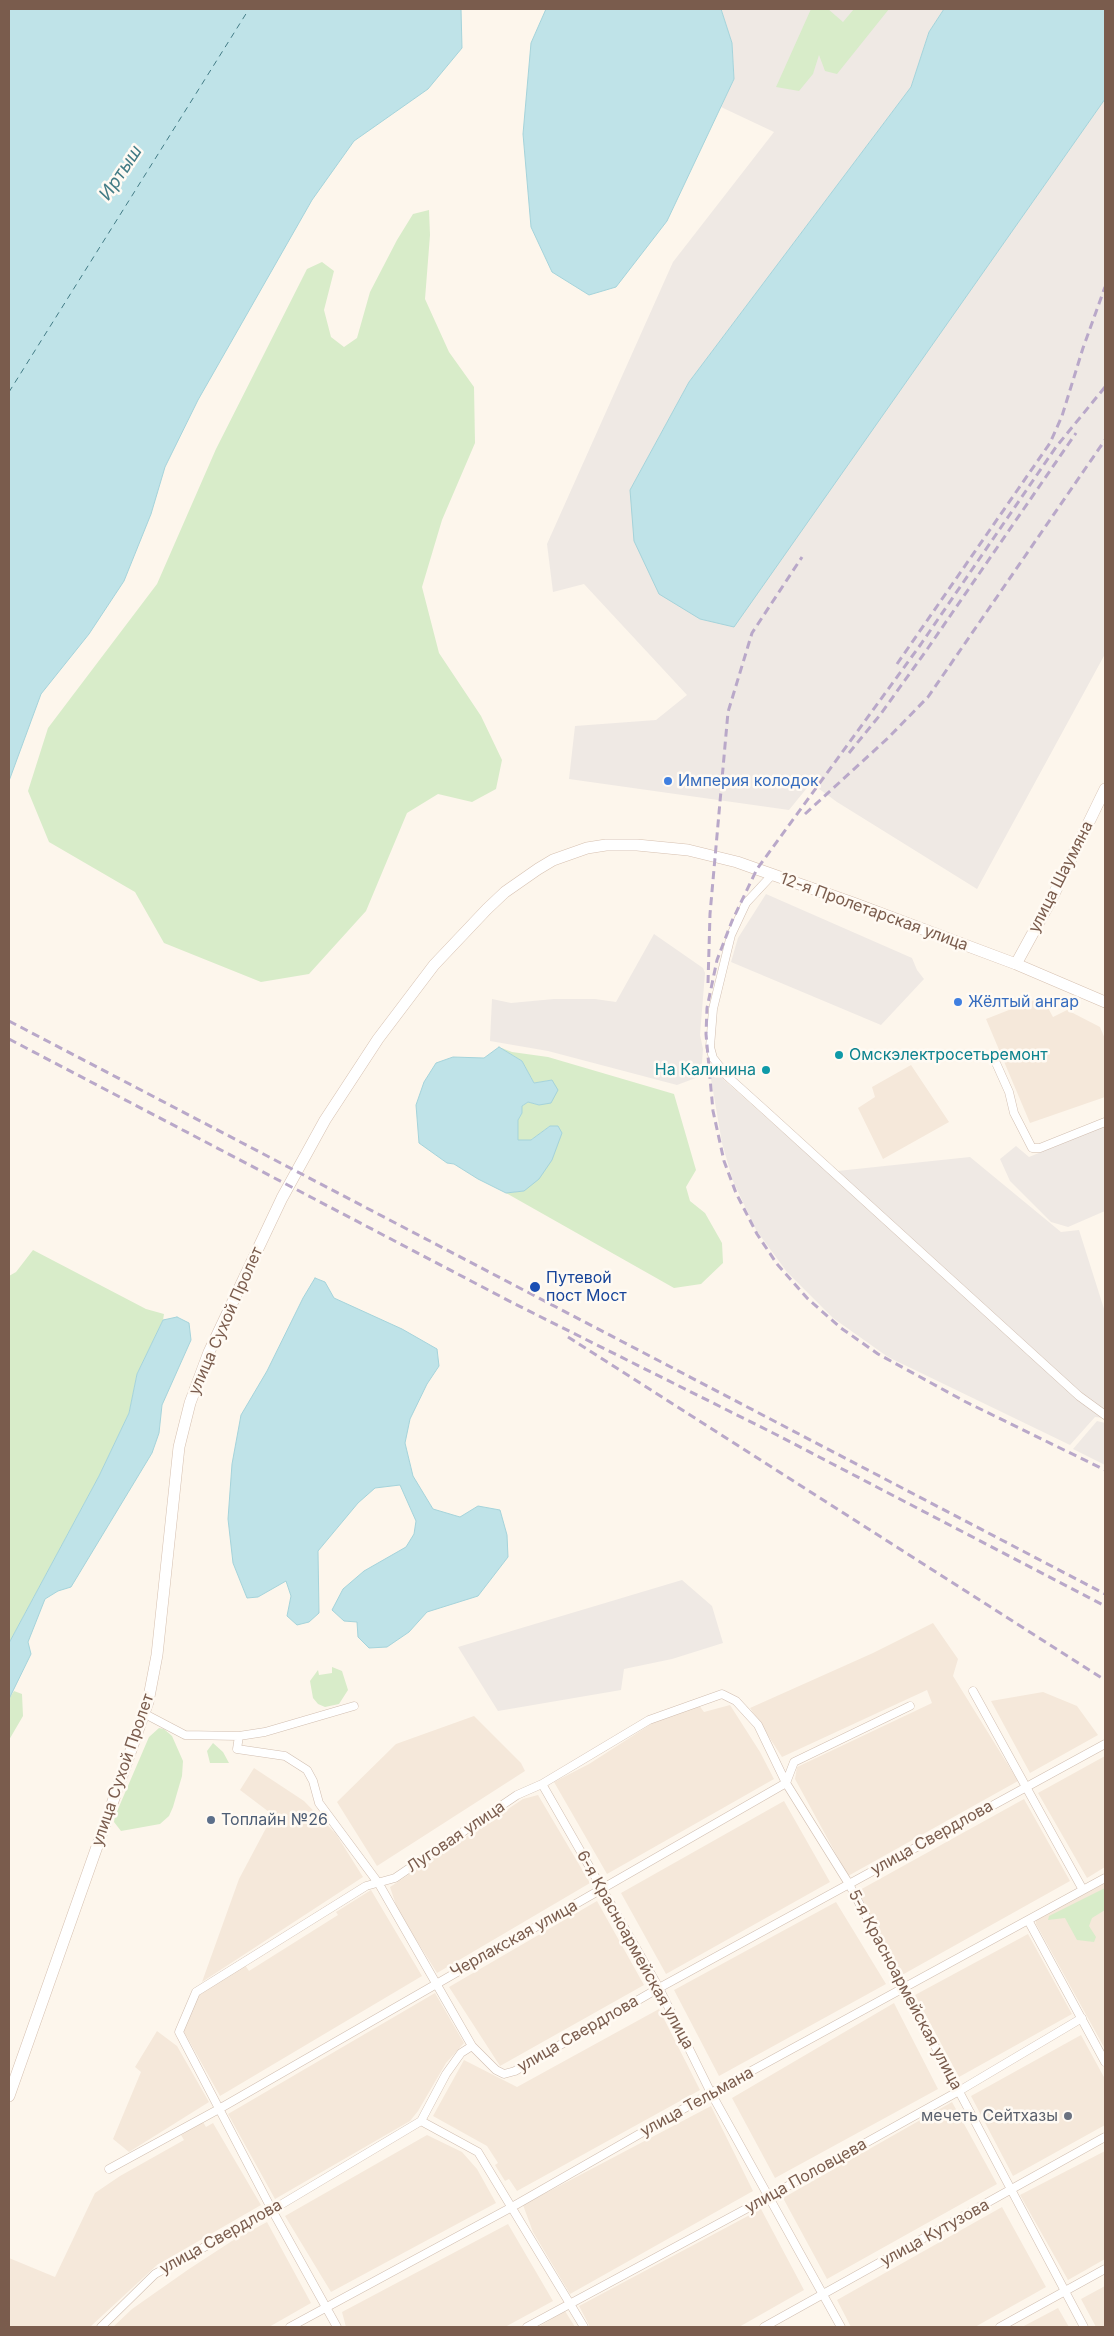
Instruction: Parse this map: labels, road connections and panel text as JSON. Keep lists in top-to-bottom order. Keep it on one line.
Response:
{"streets":{"main road":["улица Шаумяна","12-я Пролетарская улица","улица Сухой Пролет"],"street":["Луговая улица","улица Свердлова","Черлакская улица","6-я Красноармейская улица","5-я Красноармейская улица","улица Тельмана","улица Половцева","улица Кутузова"]},"crossings":[["улица Шаумяна","12-я Пролетарская улица"],["12-я Пролетарская улица","улица Сухой Пролет"],["Луговая улица","улица Свердлова"],["Луговая улица","Черлакская улица"],["Луговая улица","6-я Красноармейская улица"],["Луговая улица","5-я Красноармейская улица"],["улица Свердлова","Черлакская улица"],["улица Свердлова","6-я Красноармейская улица"],["улица Свердлова","5-я Красноармейская улица"],["Черлакская улица","6-я Красноармейская улица"],["Черлакская улица","5-я Красноармейская улица"],["6-я Красноармейская улица","улица Тельмана"],["6-я Красноармейская улица","улица Половцева"],["6-я Красноармейская улица","улица Кутузова"],["5-я Красноармейская улица","улица Тельмана"],["5-я Красноармейская улица","улица Половцева"],["5-я Красноармейская улица","улица Кутузова"]],"water":["Иртыш"],"places":["Империя колодок","Жёлтый ангар","Омскэлектросетьремонт","На Калинина","Путевой пост Мост","Топлайн №26","мечеть Сейтхазы"]}
